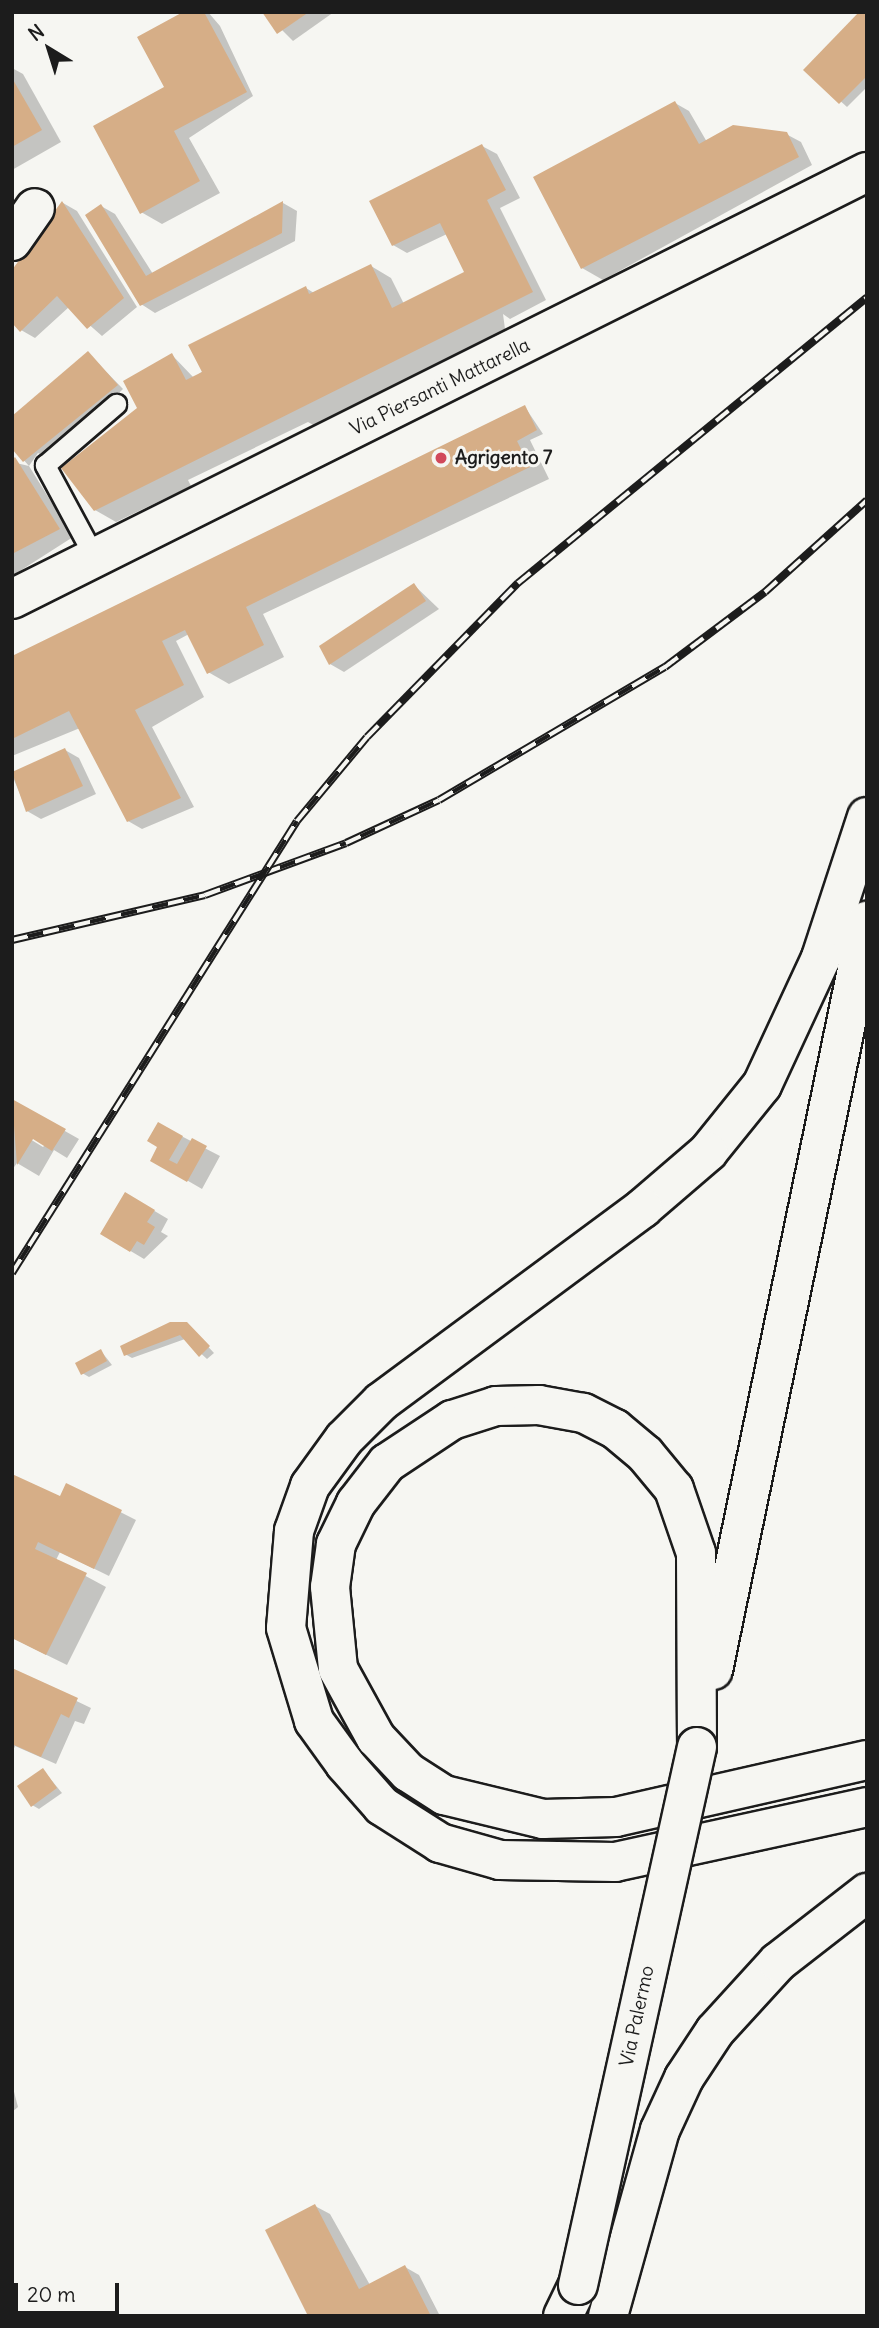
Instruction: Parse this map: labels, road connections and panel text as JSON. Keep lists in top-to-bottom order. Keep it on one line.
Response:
{"streets":{"main road":["Via Piersanti Mattarella","Via Palermo"]},"places":["Agrigento 7"],"scale_bar":"20 m","north":"top left"}
